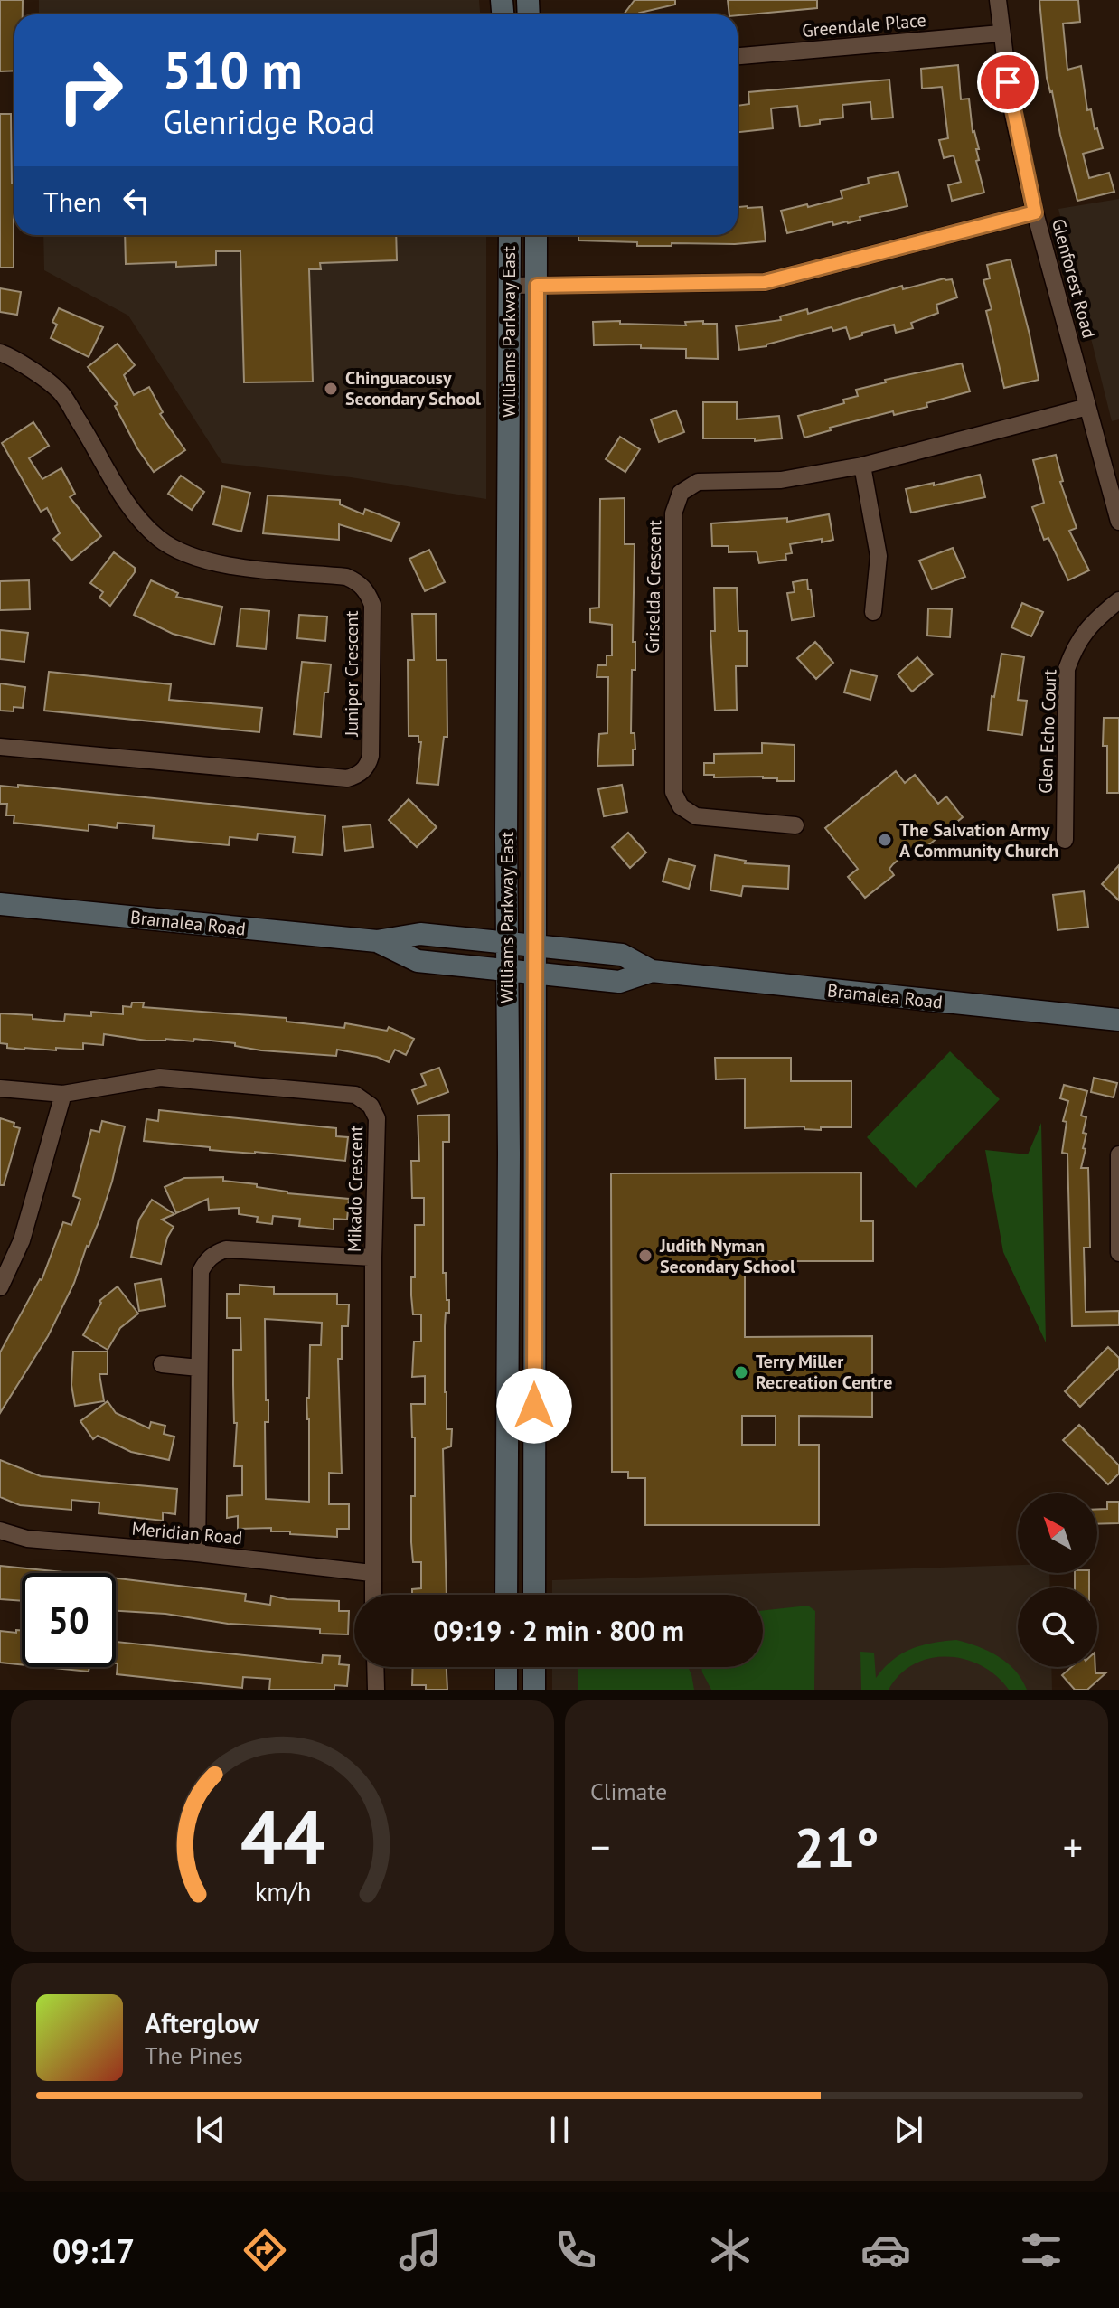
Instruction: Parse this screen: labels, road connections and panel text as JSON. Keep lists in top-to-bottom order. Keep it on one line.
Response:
{"streets":{"main road":["Williams Parkway East","Bramalea Road"],"street":["Greendale Place","Glenforest Road","Griselda Crescent","Juniper Crescent","Glen Echo Court","Mikado Crescent","Meridian Road"]},"crossings":[["Greendale Place","Glenforest Road"],["Glenforest Road","Griselda Crescent"],["Williams Parkway East","Bramalea Road"],["Mikado Crescent","Meridian Road"]],"places":["Chinguacousy Secondary School","The Salvation Army A Community Church","Judith Nyman Secondary School","Terry Miller Recreation Centre"],"north":"top left","page":{"turn":["510 m","Glenridge Road"],"then":"Then","limit":"50","trip":"09:19 · 2 min · 800 m","tile":"Climate","heat":["−","21°","+"],"song":["Afterglow","The Pines"],"tabs":"09:17","gauge":["44","km/h"]}}
